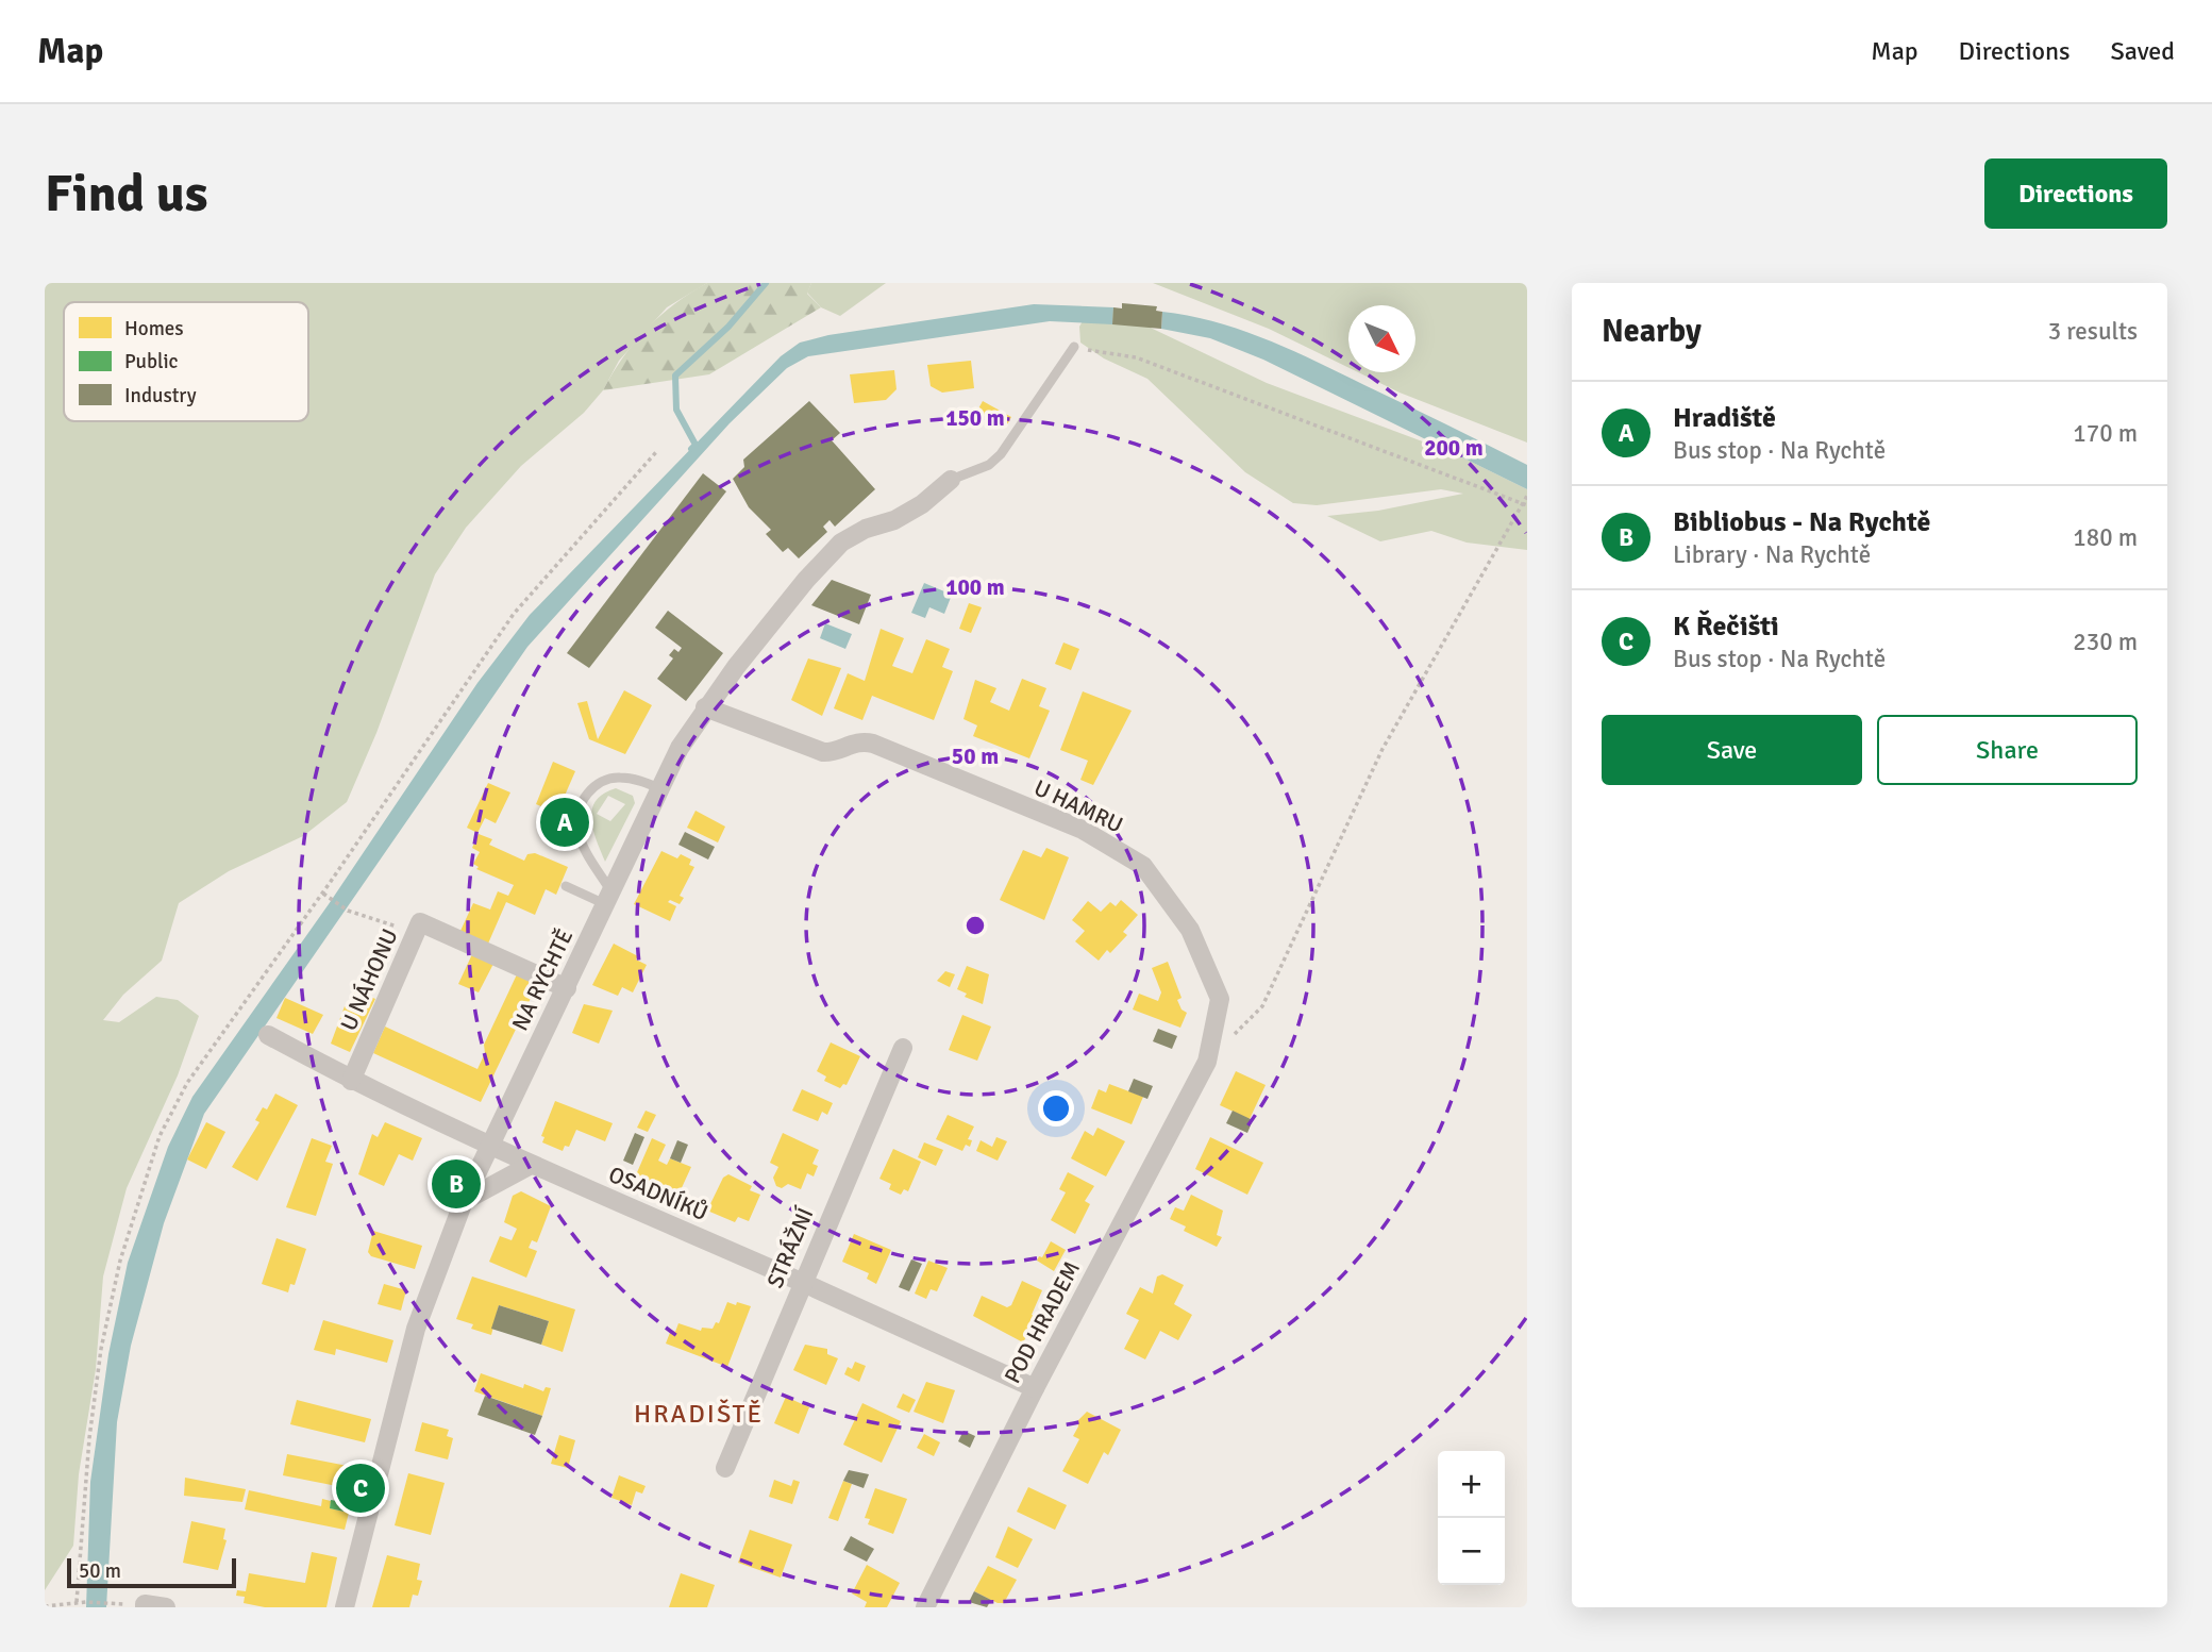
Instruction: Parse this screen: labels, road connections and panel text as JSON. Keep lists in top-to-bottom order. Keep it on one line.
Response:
{"streets":{"street":["U HAMRU","U NÁHONU","NA RYCHTĚ","OSADNÍKŮ","STRÁŽNÍ","POD HRADEM"]},"crossings":[["U HAMRU","NA RYCHTĚ"],["U HAMRU","POD HRADEM"],["U NÁHONU","NA RYCHTĚ"],["U NÁHONU","OSADNÍKŮ"],["NA RYCHTĚ","OSADNÍKŮ"],["OSADNÍKŮ","STRÁŽNÍ"],["OSADNÍKŮ","POD HRADEM"]],"districts":["HRADIŠTĚ"],"legend":["Homes","Public","Industry"],"scale_bar":"50 m","north":"bottom right","page":{"header":"Map","nav":["Map","Directions","Saved"],"buttons":["Directions",["Save","Share"]],"title":"Find us","heading":["Nearby","3 results"],"list":[{"mark":"A","name":"Hradiště","note":"Bus stop · Na Rychtě","value":"170 m"},{"mark":"B","name":"Bibliobus - Na Rychtě","note":"Library · Na Rychtě","value":"180 m"},{"mark":"C","name":"K Řečišti","note":"Bus stop · Na Rychtě","value":"230 m"}],"pins":["A","B","C"],"map_buttons":["+","−"],"scale":"50 m"},"rings":["150 m","200 m","100 m","50 m"]}
